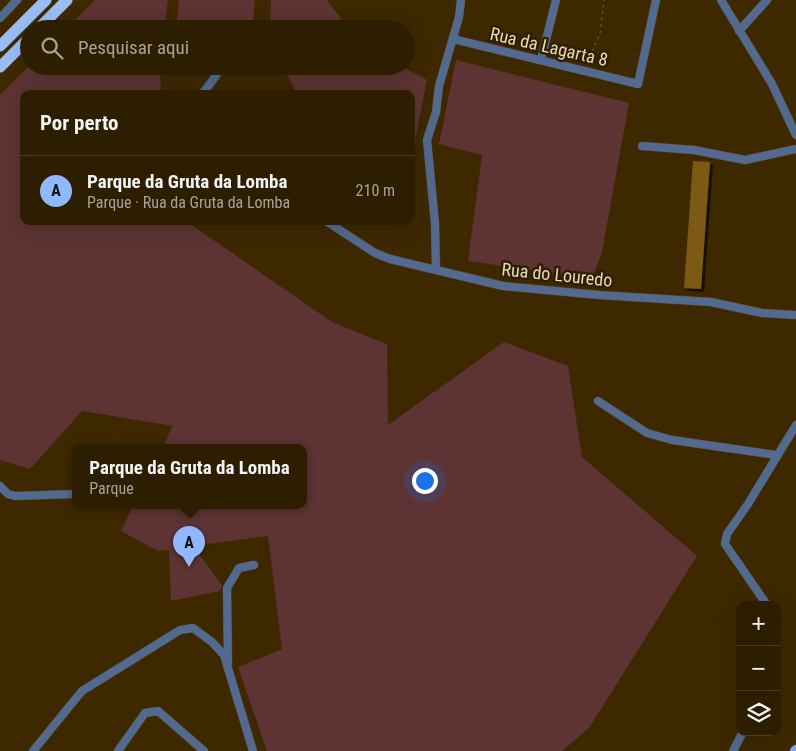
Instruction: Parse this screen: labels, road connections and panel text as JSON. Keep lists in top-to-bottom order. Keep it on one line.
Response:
{"streets":{"street":["Rua da Lagarta 8","Rua do Louredo"]},"page":{"search":"Pesquisar aqui","heading":"Por perto","list":[{"mark":"A","name":"Parque da Gruta da Lomba","note":"Parque · Rua da Gruta da Lomba","value":"210 m"}],"popup":["Parque da Gruta da Lomba","Parque"],"pins":"A","map_buttons":["+","−"]}}
